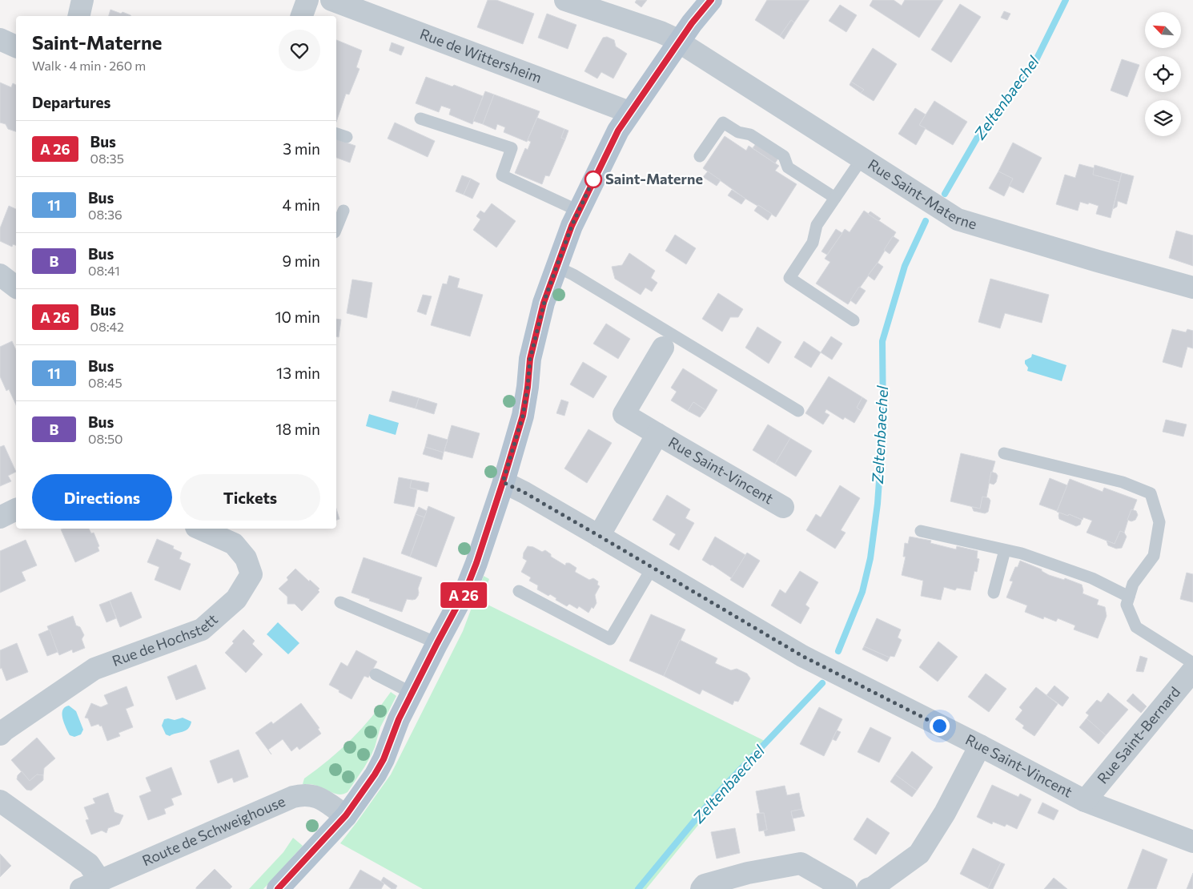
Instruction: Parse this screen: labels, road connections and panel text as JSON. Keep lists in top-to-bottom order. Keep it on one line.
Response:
{"streets":{"street":["Rue de Wittersheim","Rue Saint-Materne","Rue Saint-Vincent","Rue de Hochstett","Rue Saint-Bernard","Route de Schweighouse"]},"crossings":[["Rue Saint-Vincent","Rue Saint-Bernard"]],"water":["Zeltenbaechel"],"places":["Saint-Materne"],"north":"top left","page":{"on_map":"A 26","heading":[["Saint-Materne","Walk · 4 min · 260 m"],"Departures"],"list":[{"mark":"A 26","name":"Bus","note":"08:35","value":"3 min"},{"mark":"11","name":"Bus","note":"08:36","value":"4 min"},{"mark":"B","name":"Bus","note":"08:41","value":"9 min"},{"mark":"A 26","name":"Bus","note":"08:42","value":"10 min"},{"mark":"11","name":"Bus","note":"08:45","value":"13 min"},{"mark":"B","name":"Bus","note":"08:50","value":"18 min"}],"buttons":["Directions","Tickets"]}}
